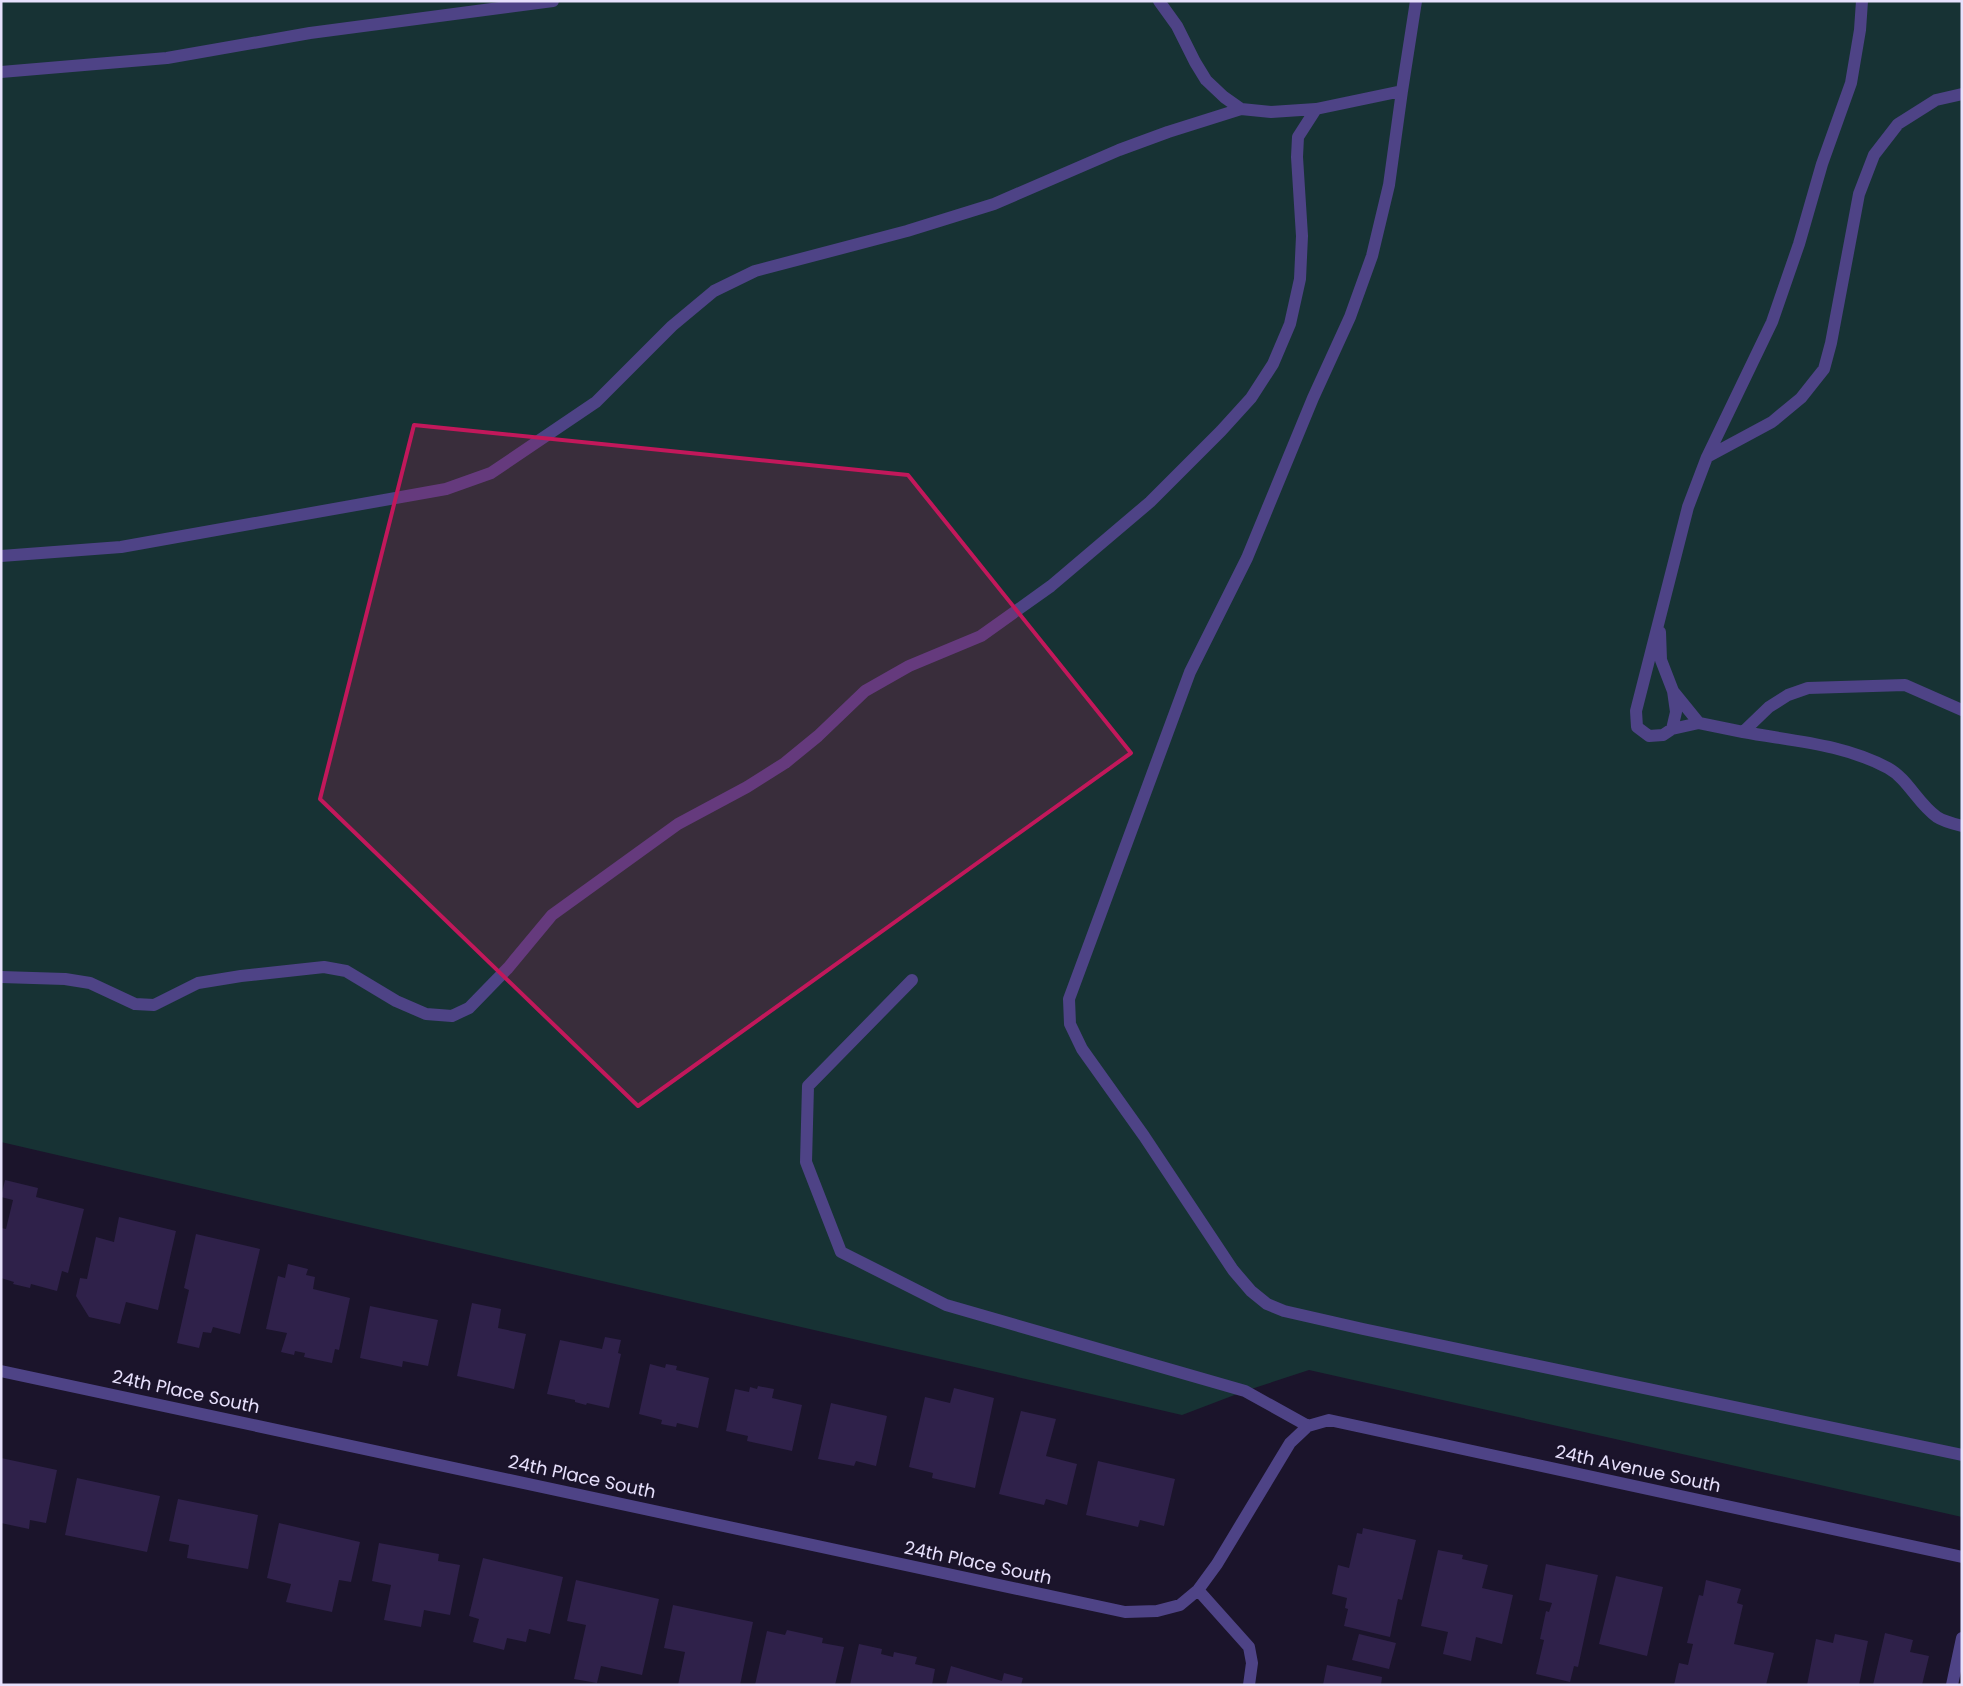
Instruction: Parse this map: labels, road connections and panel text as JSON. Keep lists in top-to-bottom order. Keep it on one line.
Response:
{"streets":{"street":["24th Place South","24th Avenue South"]},"crossings":[["24th Place South","24th Avenue South"]]}
